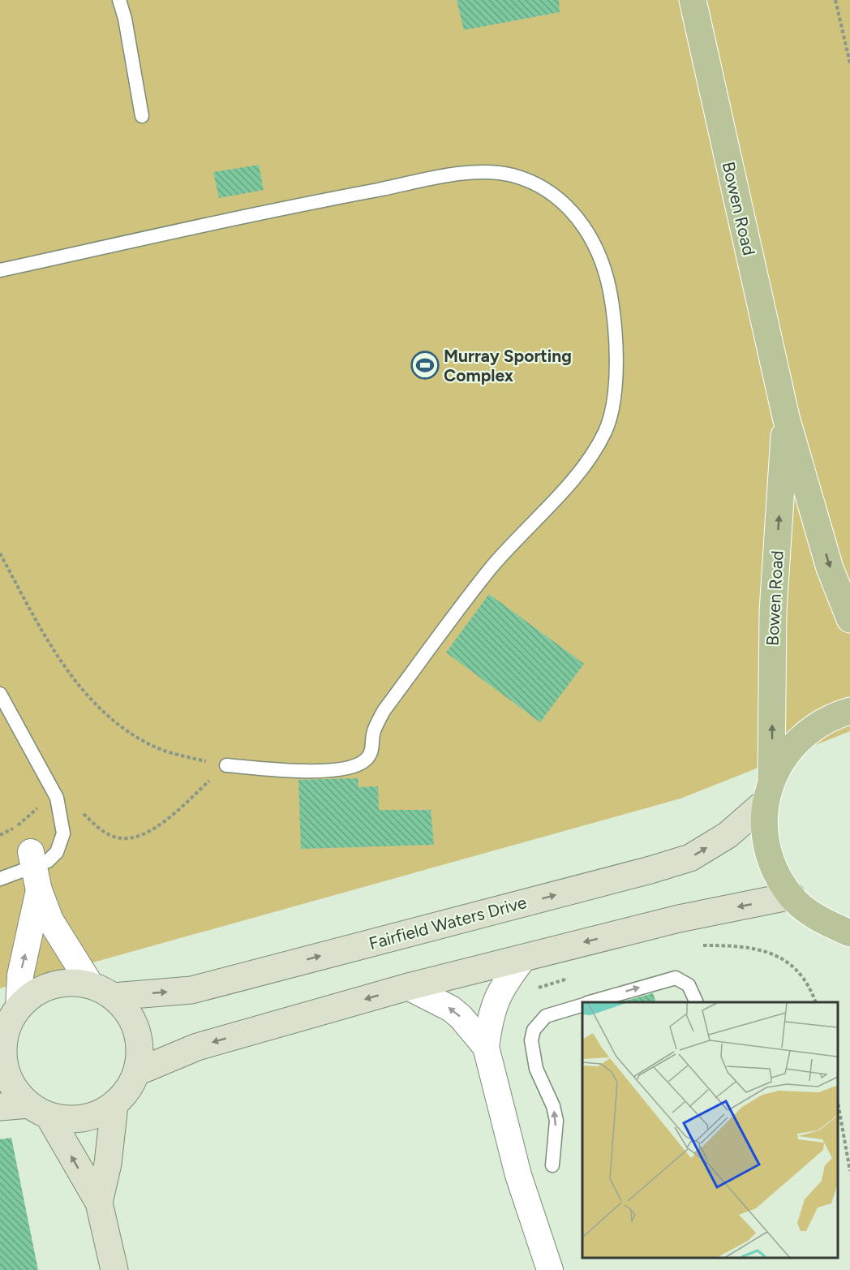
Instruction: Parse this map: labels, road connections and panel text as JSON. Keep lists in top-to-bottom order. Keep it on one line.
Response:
{"streets":{"main road":["Bowen Road"],"street":["Fairfield Waters Drive"]},"crossings":[["Bowen Road","Fairfield Waters Drive"]],"places":{"sports":["Murray Sporting Complex"]}}
